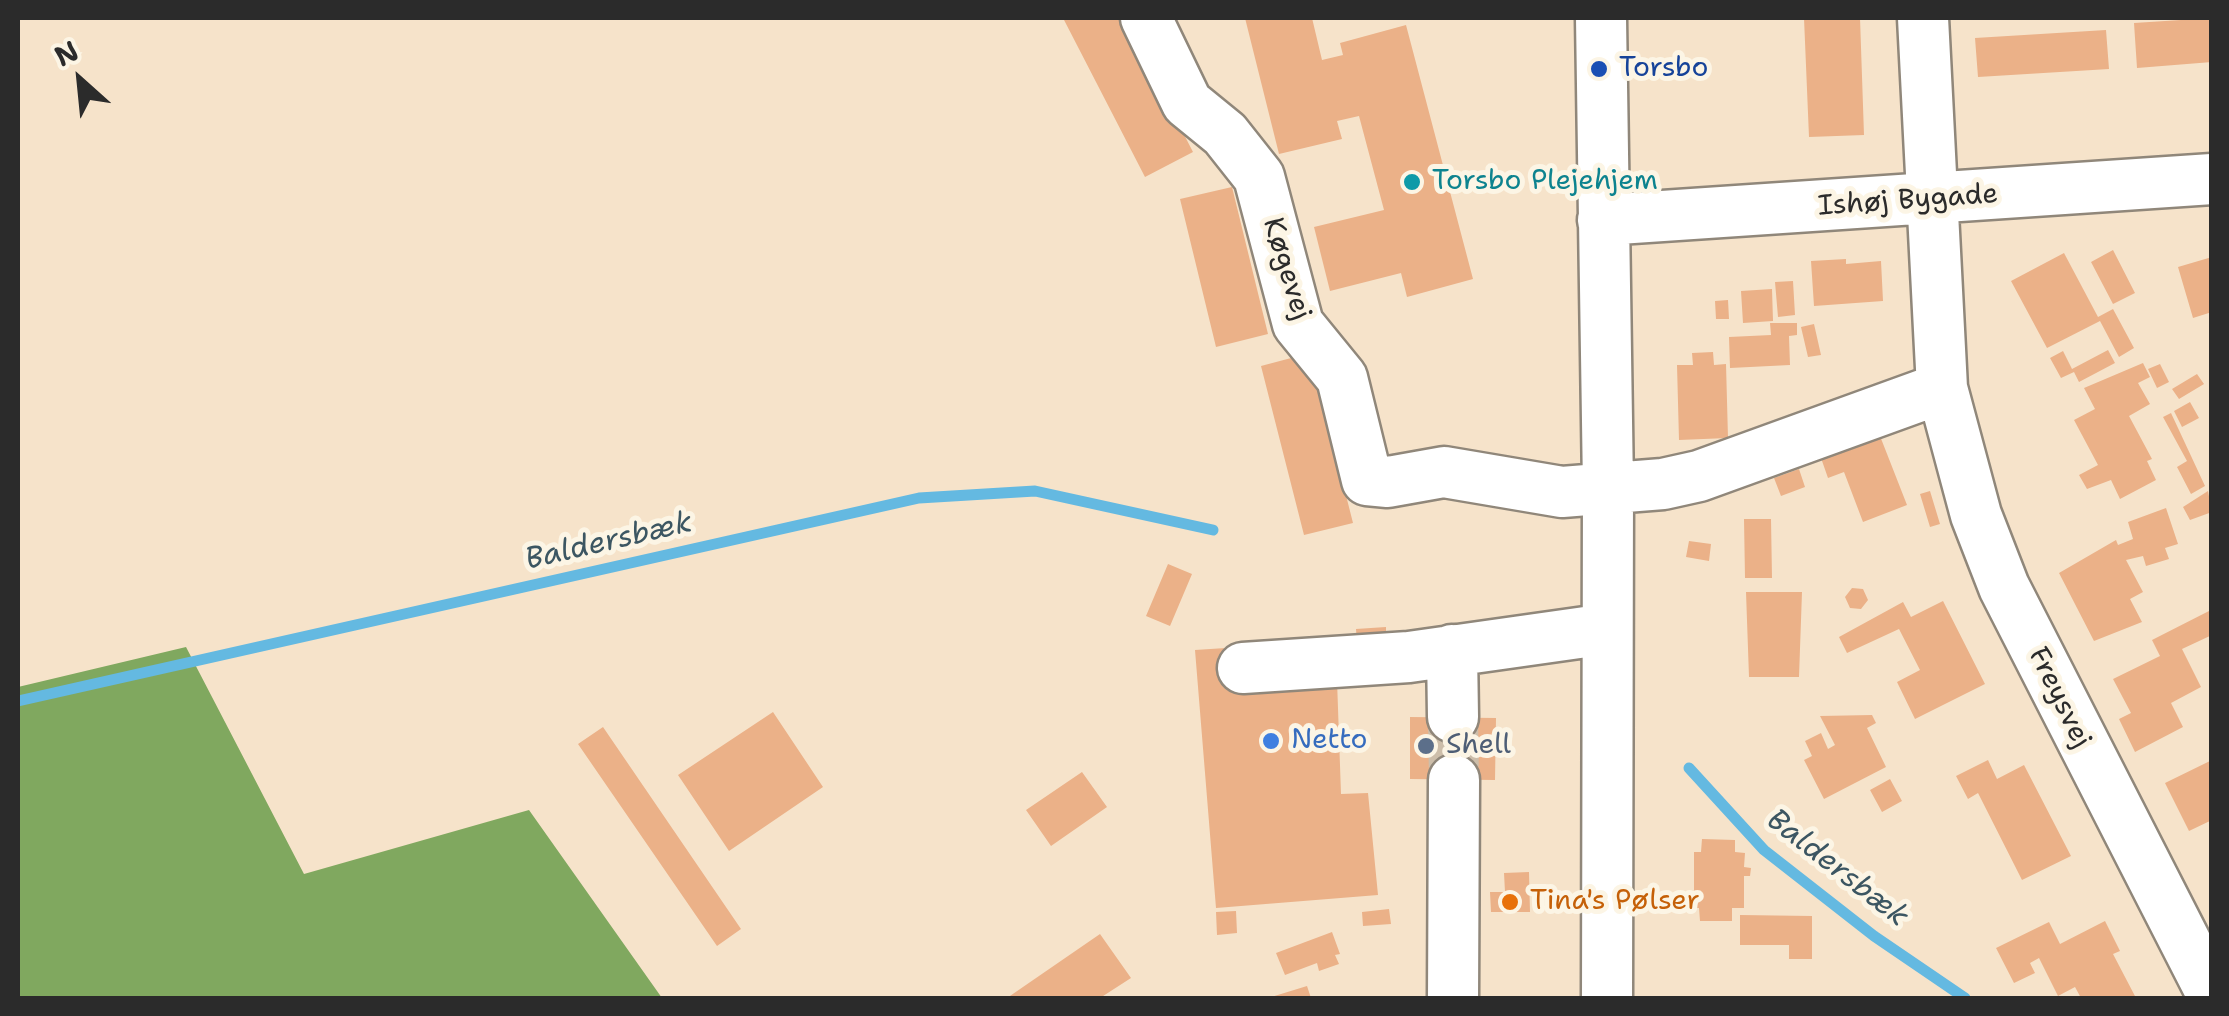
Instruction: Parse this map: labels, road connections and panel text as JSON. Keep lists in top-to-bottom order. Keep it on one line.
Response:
{"streets":{"street":["Ishøj Bygade","Køgevej","Freysvej"]},"crossings":[["Ishøj Bygade","Freysvej"]],"water":["Baldersbæk"],"places":["Torsbo","Torsbo Plejehjem","Netto","Shell","Tina's Pølser"],"north":"top left"}
